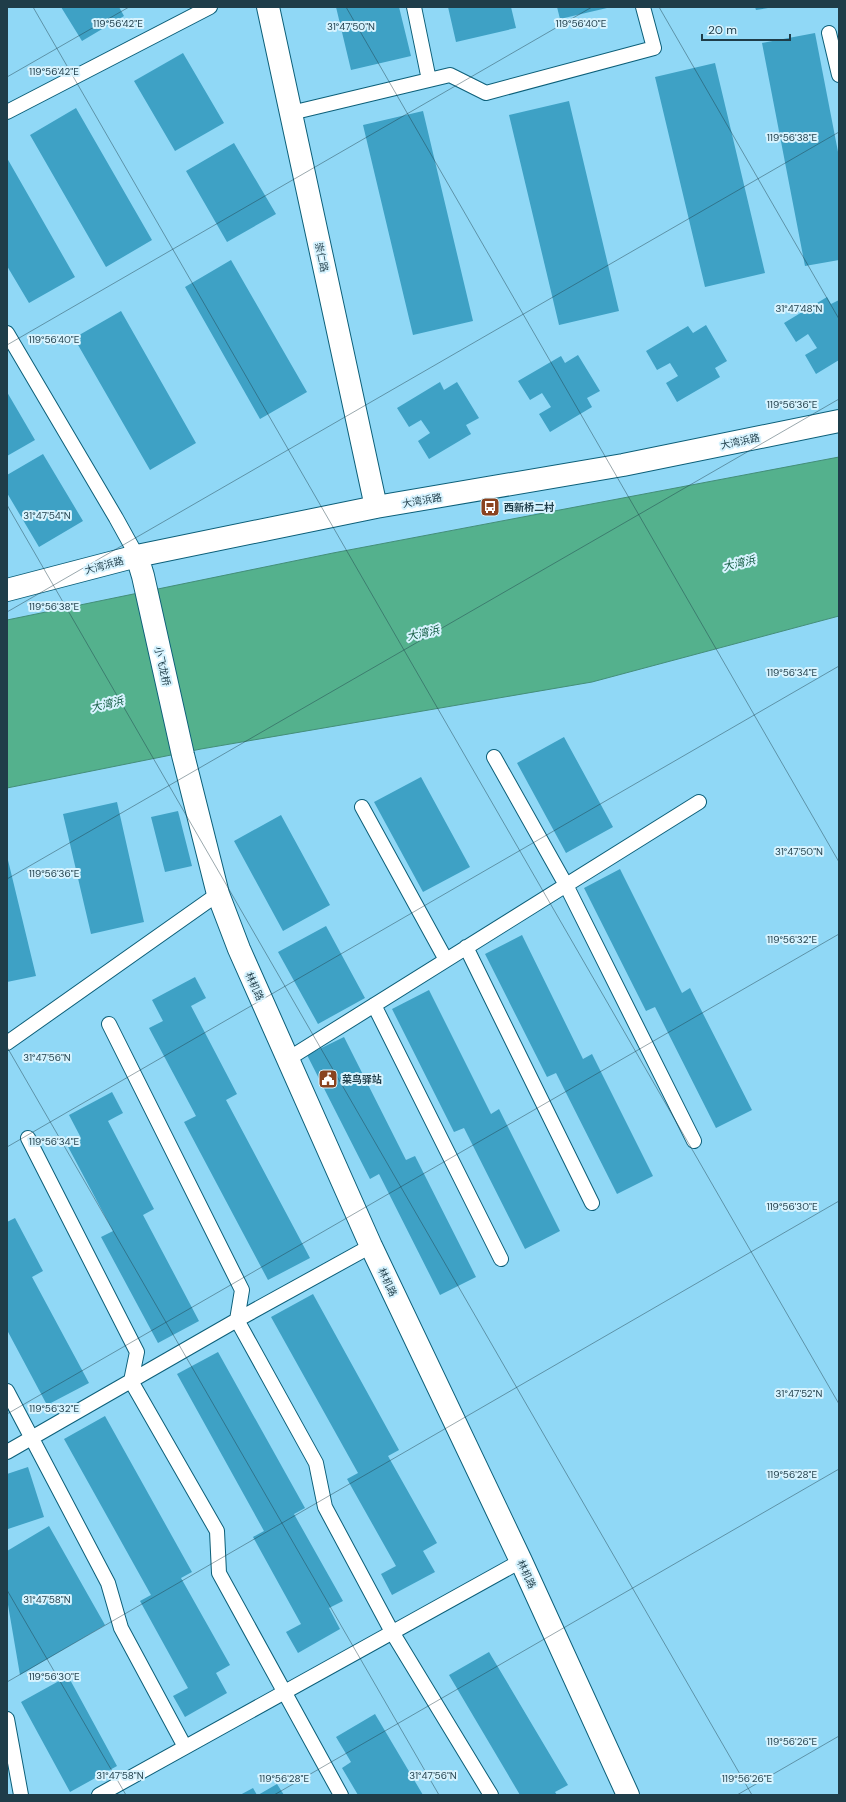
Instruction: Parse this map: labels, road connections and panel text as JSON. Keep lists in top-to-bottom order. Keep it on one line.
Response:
{"streets":{"street":["崇仁路","大湾浜路","小飞龙桥","林机路"]},"crossings":[["崇仁路","大湾浜路"],["大湾浜路","小飞龙桥"],["小飞龙桥","林机路"]],"water":["大湾浜"],"places":{"bus stop":["西新桥二村"],"public building":["菜鸟驿站"]},"scale_bar":"20 m","coordinates":["119°56'42\"E","119°56'40\"E","31°47'50\"N","119°56'38\"E","31°47'48\"N","119°56'36\"E","31°47'54\"N","119°56'34\"E","119°56'32\"E","31°47'56\"N","119°56'30\"E","31°47'52\"N","119°56'28\"E","31°47'58\"N","119°56'26\"E"]}
